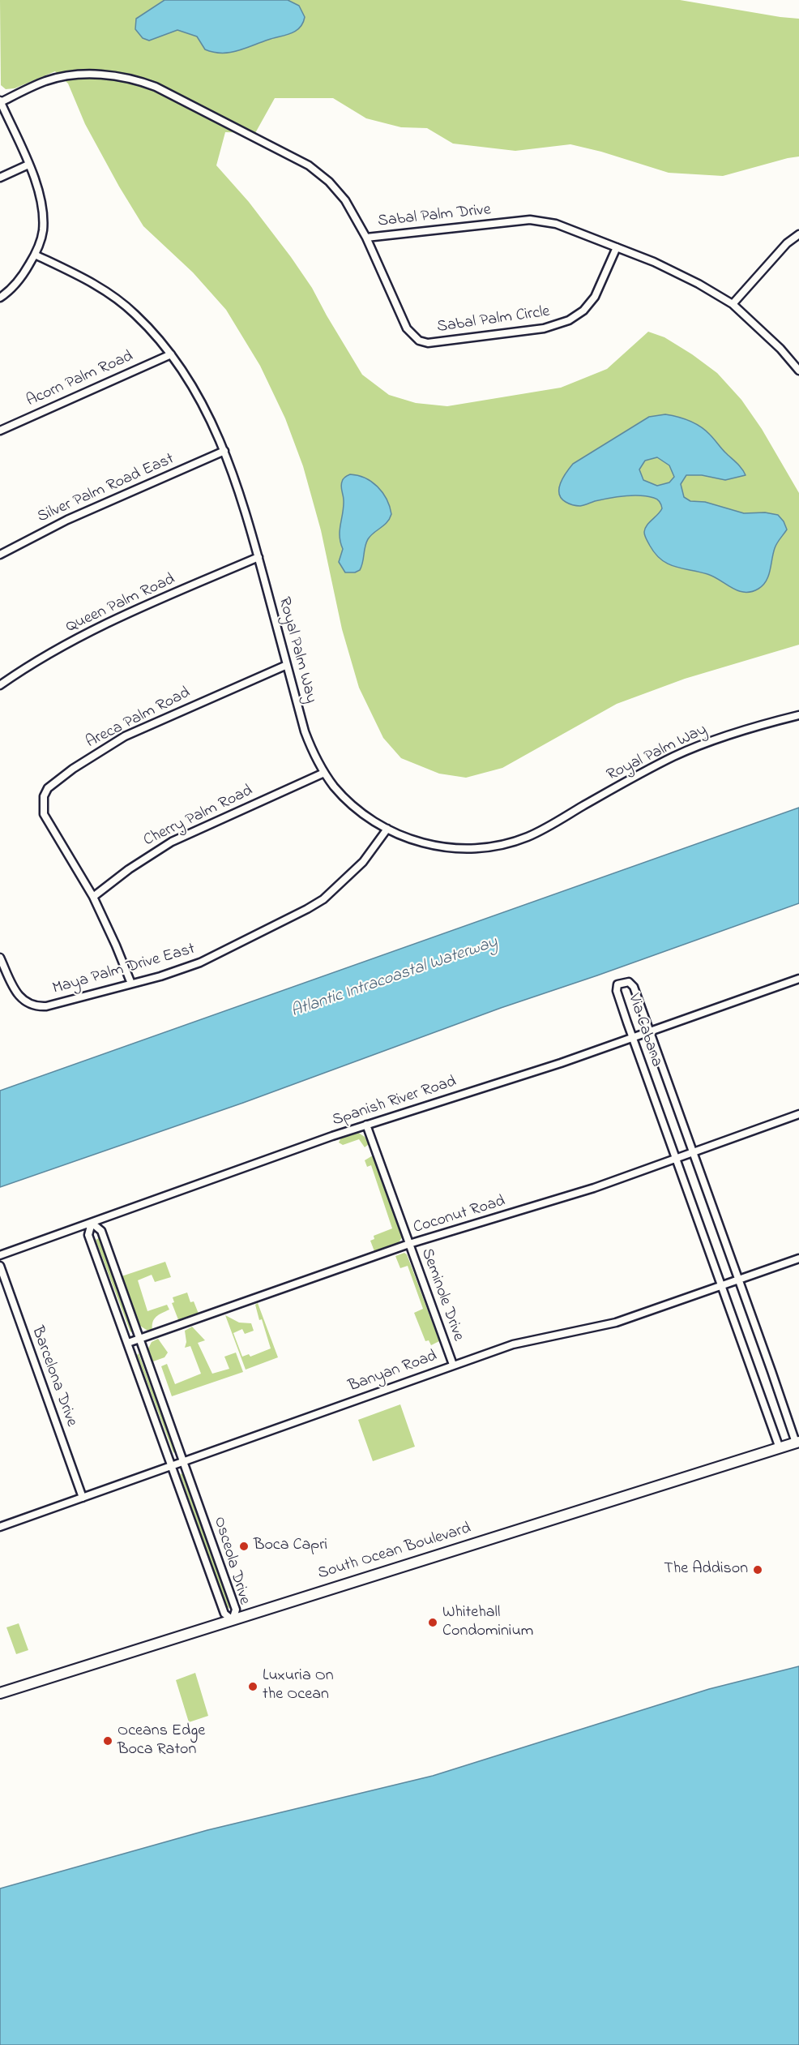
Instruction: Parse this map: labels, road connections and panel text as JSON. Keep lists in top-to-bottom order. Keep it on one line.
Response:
{"streets":{"main road":["South Ocean Boulevard"],"street":["Sabal Palm Drive","Sabal Palm Circle","Acorn Palm Road","Silver Palm Road East","Queen Palm Road","Royal Palm Way","Areca Palm Road","Cherry Palm Road","Maya Palm Drive East","Via Cabana","Spanish River Road","Coconut Road","Seminole Drive","Banyan Road","Barcelona Drive","Osceola Drive"]},"crossings":[["Sabal Palm Drive","Sabal Palm Circle"],["Acorn Palm Road","Royal Palm Way"],["Silver Palm Road East","Royal Palm Way"],["Queen Palm Road","Royal Palm Way"],["Royal Palm Way","Areca Palm Road"],["Royal Palm Way","Cherry Palm Road"],["Royal Palm Way","Maya Palm Drive East"],["Areca Palm Road","Cherry Palm Road"],["Areca Palm Road","Maya Palm Drive East"],["Via Cabana","Spanish River Road"],["Via Cabana","Coconut Road"],["Via Cabana","Banyan Road"],["Via Cabana","South Ocean Boulevard"],["Spanish River Road","Seminole Drive"],["Spanish River Road","Osceola Drive"],["Coconut Road","Seminole Drive"],["Coconut Road","Osceola Drive"],["Seminole Drive","Banyan Road"],["Banyan Road","Barcelona Drive"],["Banyan Road","Osceola Drive"],["South Ocean Boulevard","Osceola Drive"]],"water":["Atlantic Intracoastal Waterway"],"places":["Boca Capri","The Addison","Whitehall Condominium","Luxuria On the Ocean","Oceans Edge Boca Raton"]}
